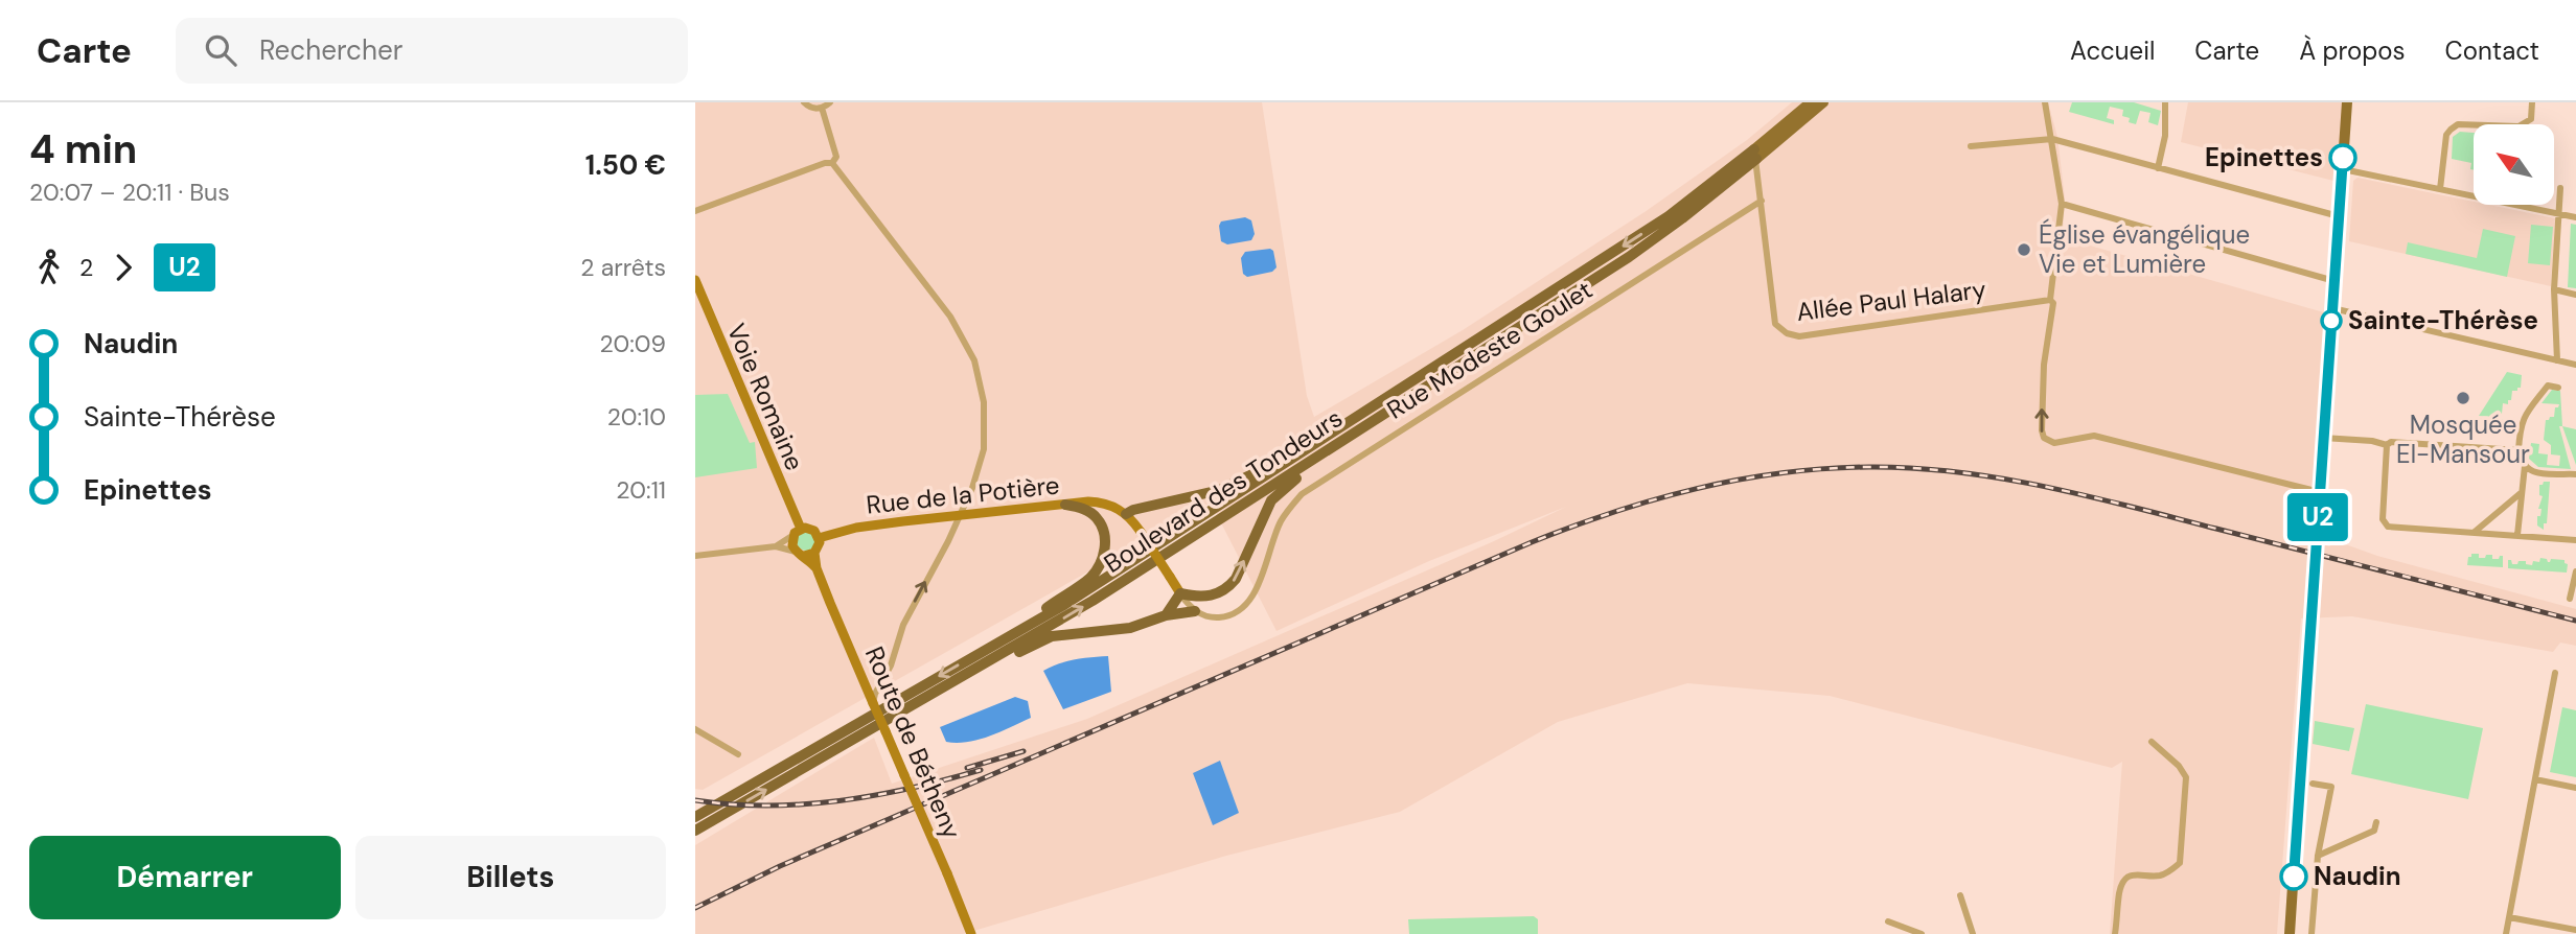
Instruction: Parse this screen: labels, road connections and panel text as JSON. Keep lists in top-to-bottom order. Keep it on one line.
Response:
{"streets":{"highway":["Boulevard des Tondeurs"],"main road":["Voie Romaine","Rue de la Potière","Route de Bétheny"],"street":["Allée Paul Halary","Rue Modeste Goulet"]},"crossings":[["Allée Paul Halary","Rue Modeste Goulet"],["Allée Paul Halary","Boulevard des Tondeurs"],["Voie Romaine","Rue de la Potière"],["Voie Romaine","Route de Bétheny"],["Rue de la Potière","Route de Bétheny"]],"places":["Epinettes","Église évangélique Vie et Lumière","Sainte-Thérèse","Mosquée El-Mansour","Naudin"],"lines":["bus line U2"],"north":"top left","page":{"header":"Carte","search":"Rechercher","nav":["Accueil","Carte","À propos","Contact"],"heading":["4 min","20:07 – 20:11 · Bus","1.50 €"],"on_map":"U2","legs":["2","U2","2 arrêts"],"list":[{"name":"Naudin","value":"20:09"},{"name":"Sainte-Thérèse","value":"20:10"},{"name":"Epinettes","value":"20:11"}],"buttons":["Démarrer","Billets"]}}
